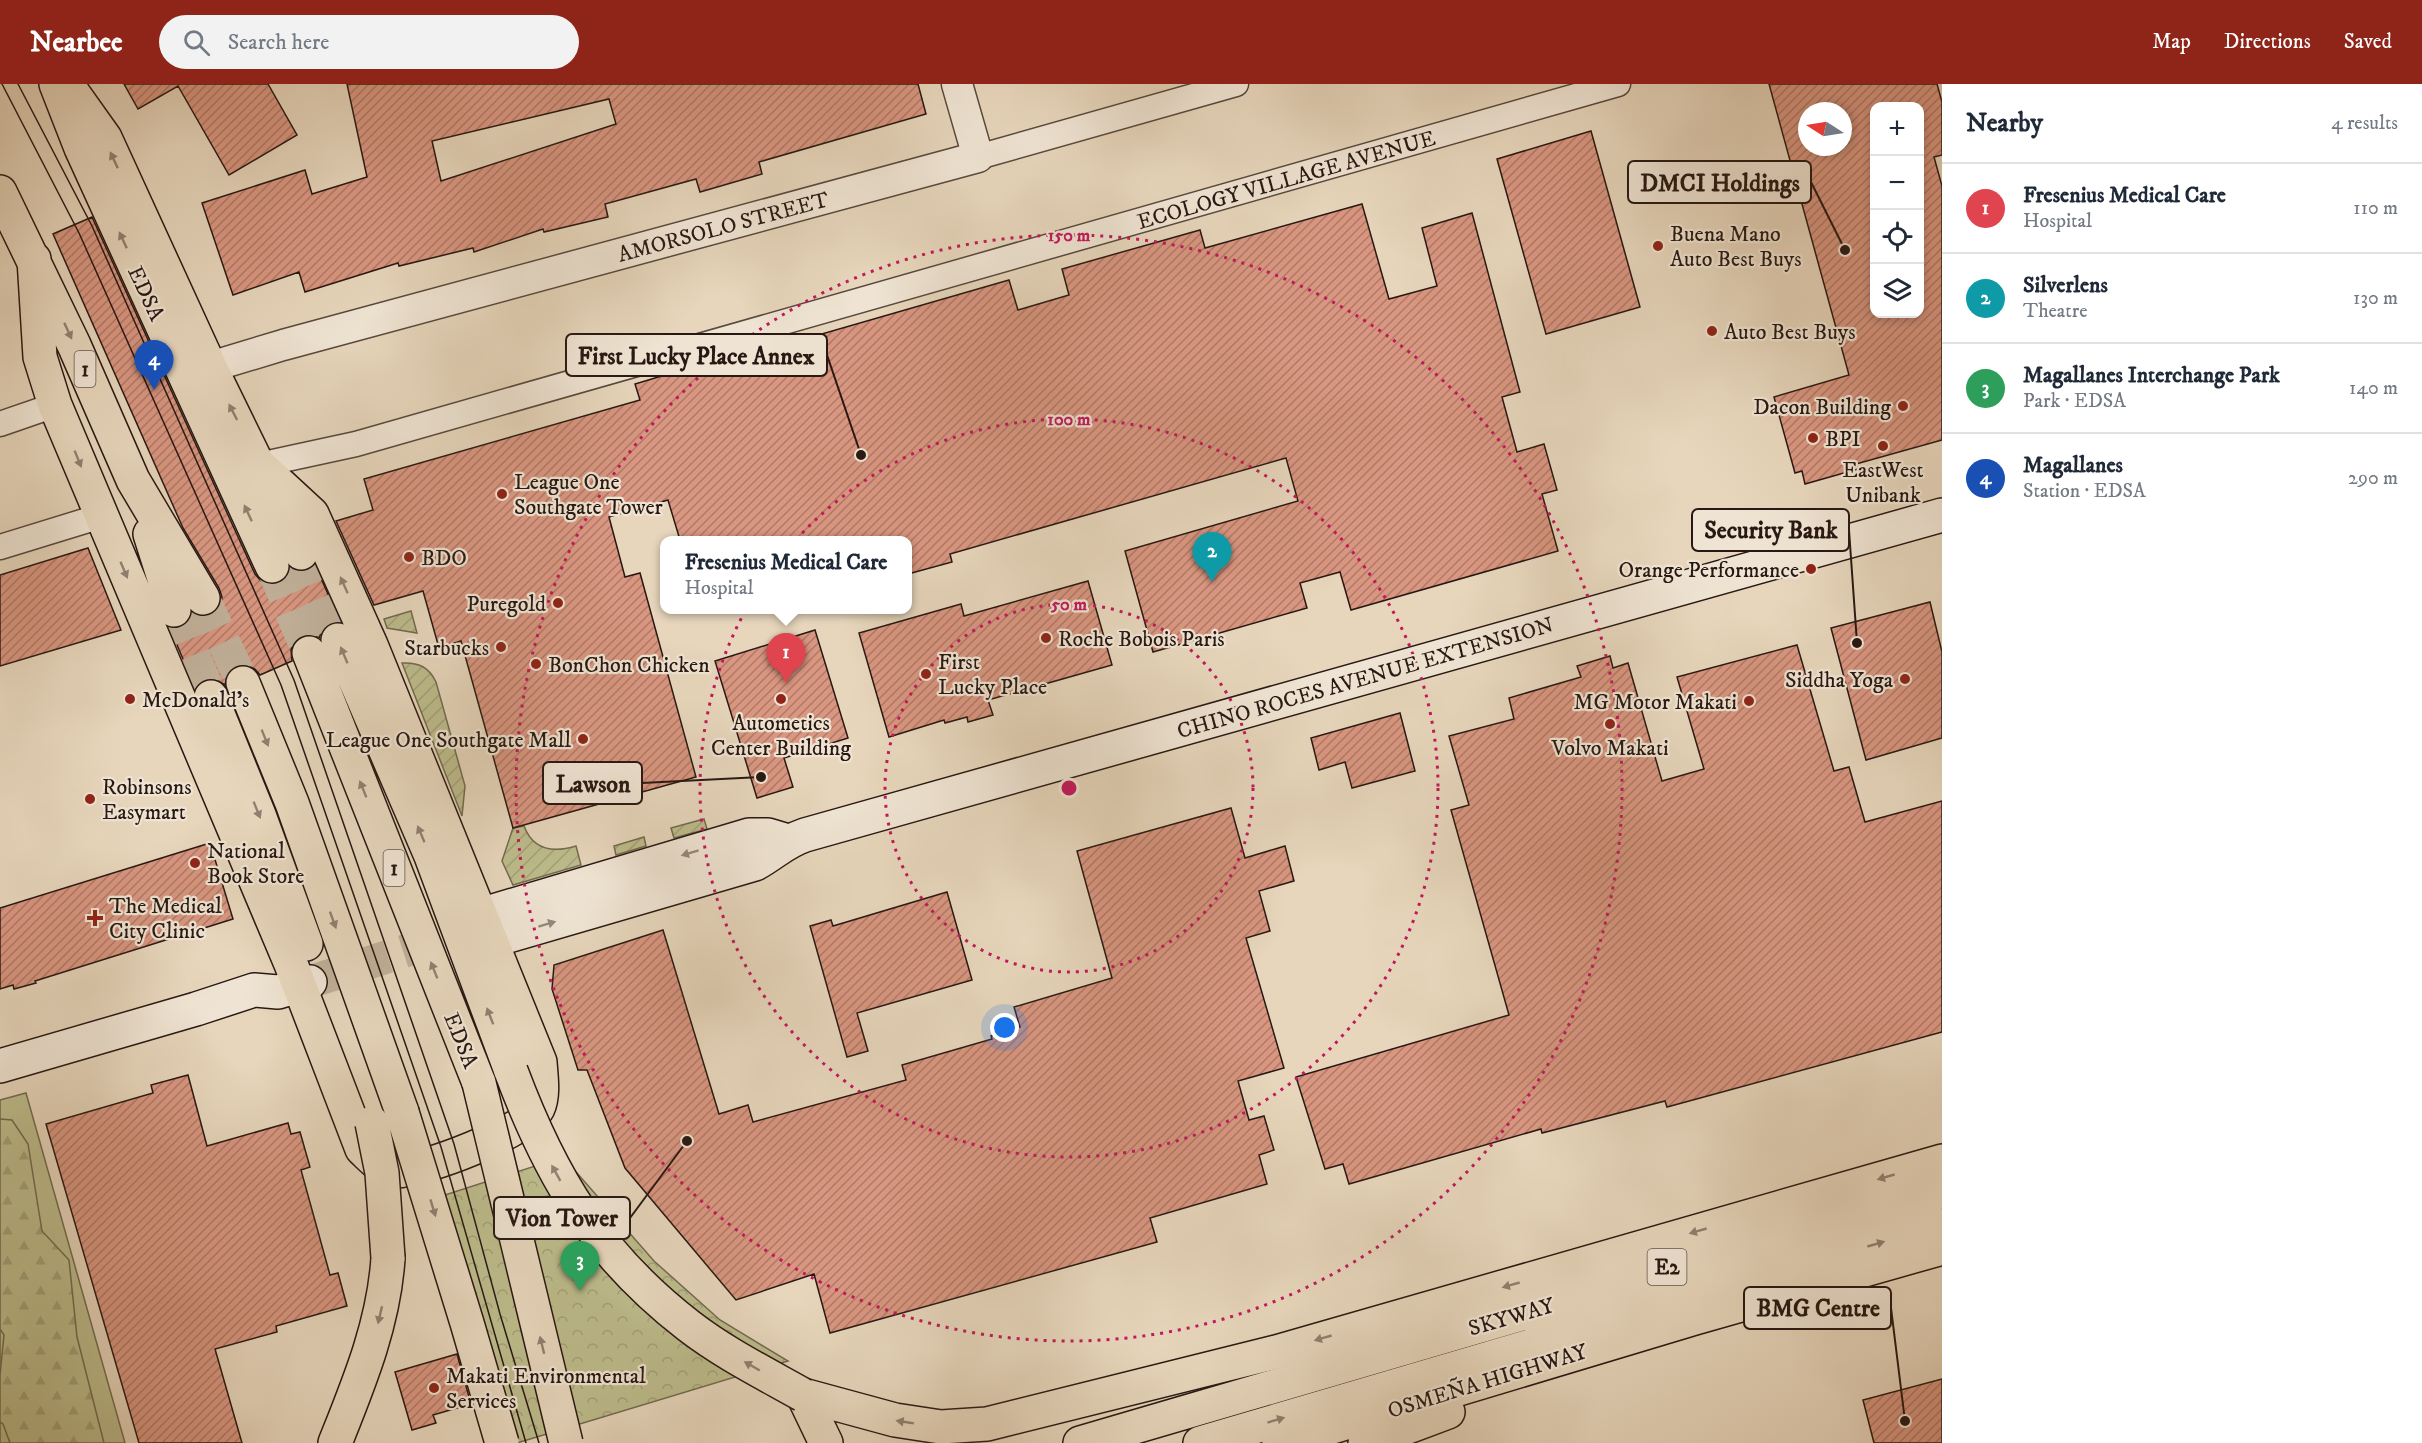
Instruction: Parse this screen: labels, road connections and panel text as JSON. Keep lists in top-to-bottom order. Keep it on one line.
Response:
{"streets":{"highway":["EDSA","1","E2","SKYWAY","OSMEÑA HIGHWAY"],"main road":["CHINO ROCES AVENUE EXTENSION"],"street":["ECOLOGY VILLAGE AVENUE","AMORSOLO STREET"]},"crossings":[["ECOLOGY VILLAGE AVENUE","EDSA"],["E2","SKYWAY"]],"places":{"other":["Buena Mano Auto Best Buys","DMCI Holdings","Auto Best Buys","Dacon Building","BPI","EastWest Unibank","First Lucky Place Annex","League One Southgate Tower","BDO","Orange Performance","Puregold","Roche Bobois Paris","Security Bank","Starbucks","BonChon Chicken","First Lucky Place","Siddha Yoga","McDonald's","Autometics Center Building","MG Motor Makati","Volvo Makati","League One Southgate Mall","Lawson","Robinsons Easymart","National Book Store","Vion Tower","Makati Environmental Services","BMG Centre"],"health":["The Medical City Clinic"]},"north":"left","page":{"header":"Nearbee","search":"Search here","nav":["Map","Directions","Saved"],"heading":["Nearby","4 results"],"map_buttons":["+","−"],"list":[{"mark":"1","name":"Fresenius Medical Care","note":"Hospital","value":"110 m"},{"mark":"2","name":"Silverlens","note":"Theatre","value":"130 m"},{"mark":"3","name":"Magallanes Interchange Park","note":"Park · EDSA","value":"140 m"},{"mark":"4","name":"Magallanes","note":"Station · EDSA","value":"290 m"}],"pins":["4","2","1","3"],"popup":["Fresenius Medical Care","Hospital"]},"rings":["150 m","100 m","50 m"]}
